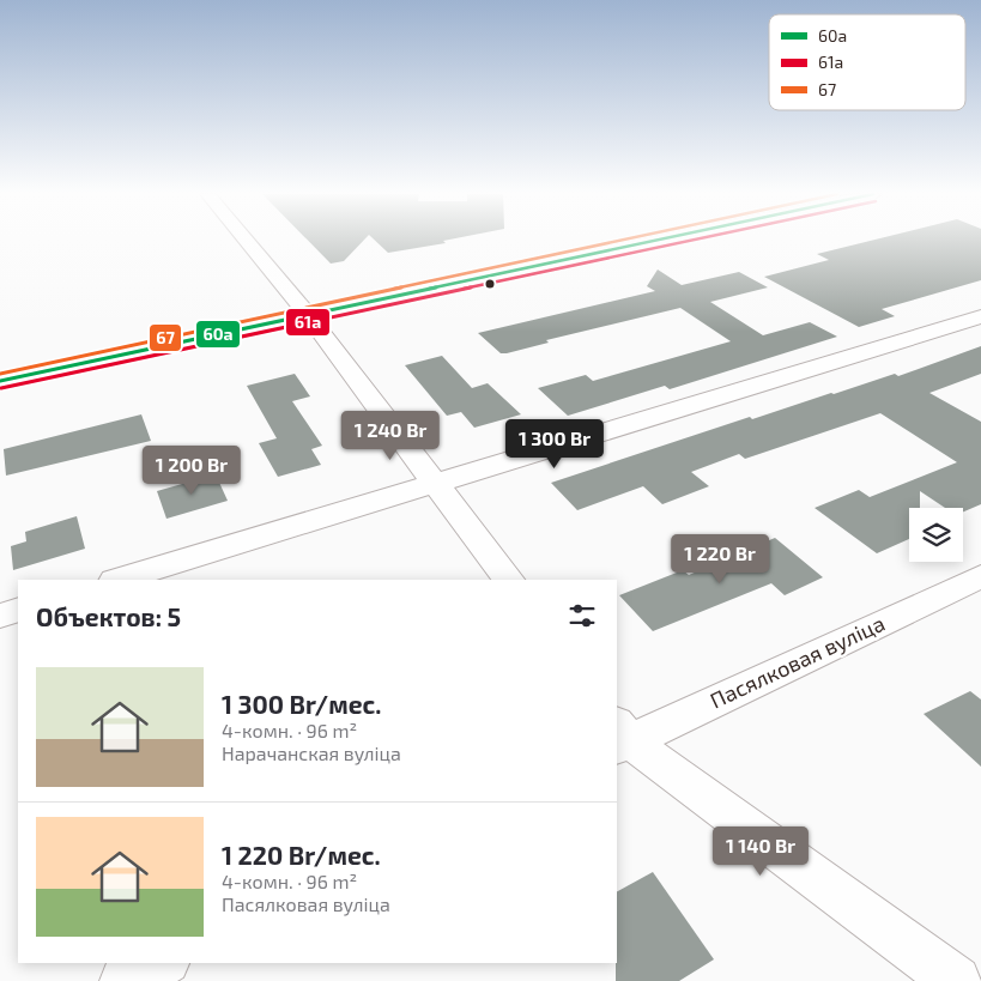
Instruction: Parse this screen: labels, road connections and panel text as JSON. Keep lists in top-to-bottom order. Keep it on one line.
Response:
{"streets":{"street":["Пасялковая вуліца"]},"lines":["transit line 60а","transit line 61а","transit line 67"],"legend":["60а","61а","67"],"page":{"price":["1 240 Br","1 300 Br","1 200 Br","1 220 Br","1 140 Br"],"heading":"Объектов: 5","list":[{"name":"1 300 Br/мес.","note":"4-комн. · 96 m² · Нарачанская вуліца"},{"name":"1 220 Br/мес.","note":"4-комн. · 96 m² · Пасялковая вуліца"}]}}
